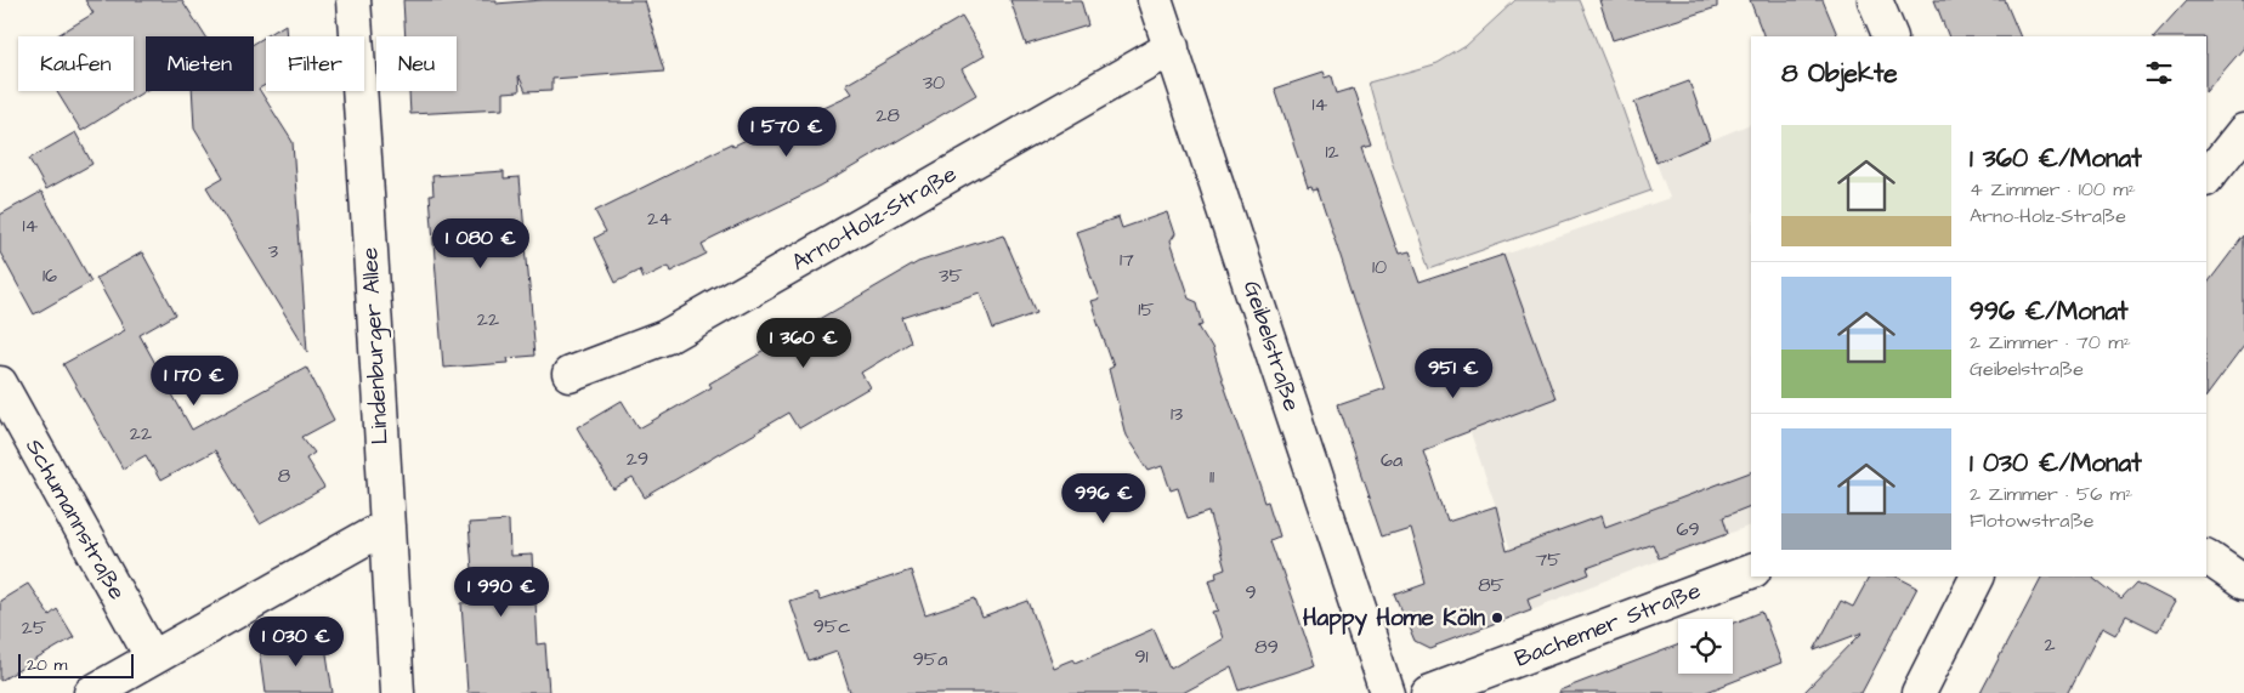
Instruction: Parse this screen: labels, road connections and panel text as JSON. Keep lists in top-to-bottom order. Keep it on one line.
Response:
{"streets":{"street":["Arno-Holz-Straße","Lindenburger Allee","Geibelstraße","Schumannstraße","Bachemer Straße"]},"crossings":[["Arno-Holz-Straße","Geibelstraße"]],"places":["Happy Home Köln"],"house_numbers":["30","14","28","12","24","14","3","17","10","16","35","15","22","13","22","29","6a","8","11","69","75","85","9","95c","25","2","89","91","95a"],"scale_bar":"20 m","page":{"chip":["Kaufen","Mieten","Filter","Neu"],"heading":"8 Objekte","price":["1 570 €","1 080 €","1 360 €","951 €","1 170 €","996 €","1 990 €","1 030 €"],"list":[{"name":"1 360 €/Monat","note":"4 Zimmer · 100 m² · Arno-Holz-Straße"},{"name":"996 €/Monat","note":"2 Zimmer · 70 m² · Geibelstraße"},{"name":"1 030 €/Monat","note":"2 Zimmer · 56 m² · Flotowstraße"}],"scale":"20 m"}}
